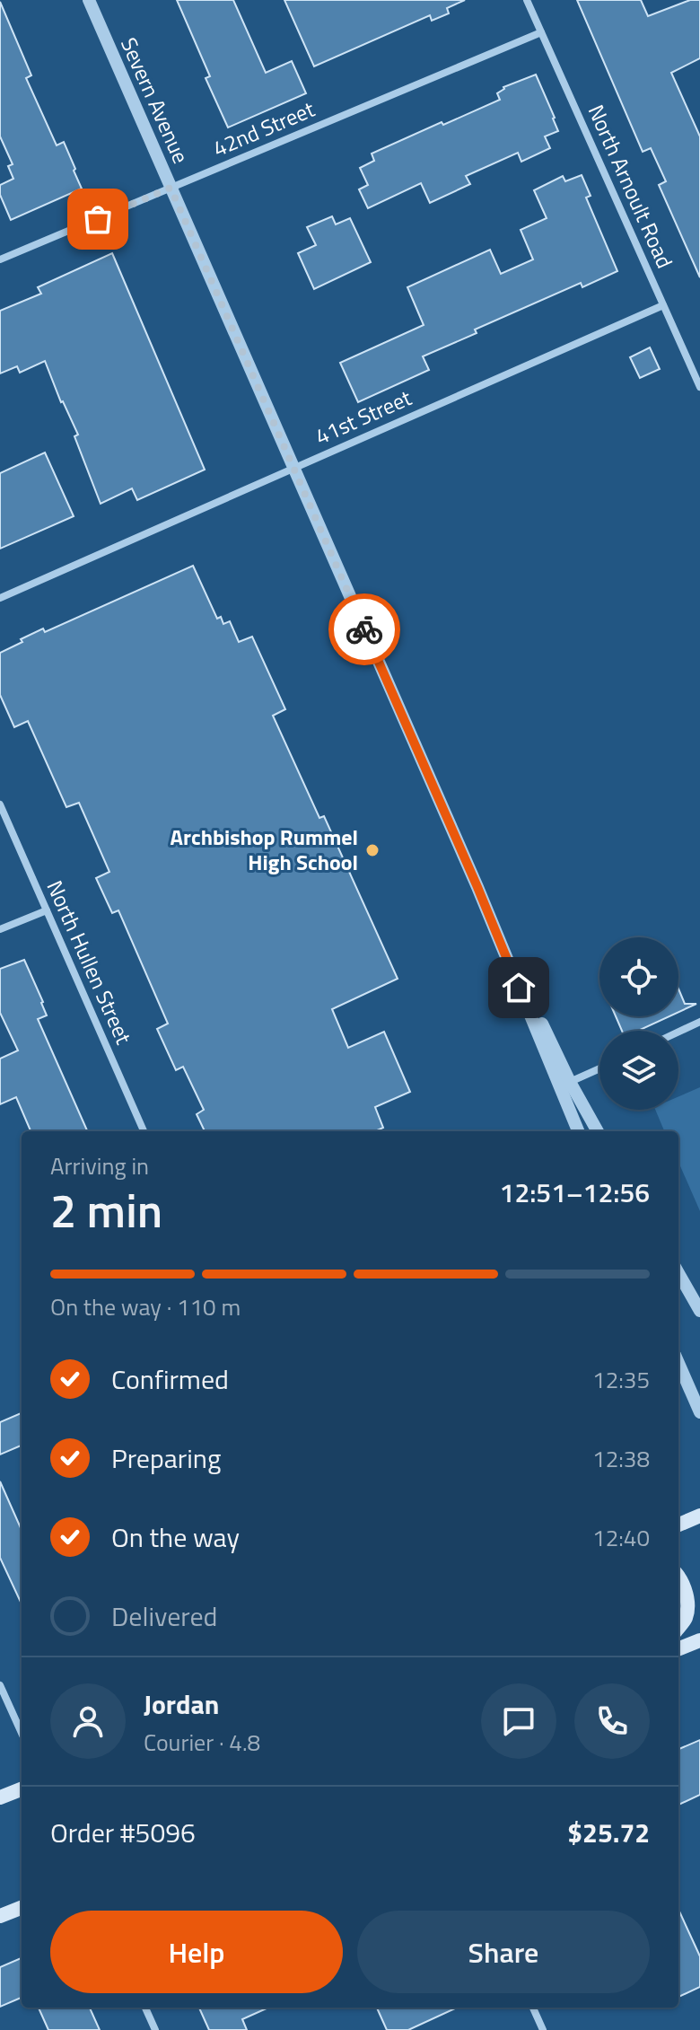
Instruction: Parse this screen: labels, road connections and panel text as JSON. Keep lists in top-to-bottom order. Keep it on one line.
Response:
{"streets":{"street":["Severn Avenue","42nd Street","North Arnoult Road","41st Street","North Hullen Street"]},"crossings":[["Severn Avenue","42nd Street"],["Severn Avenue","41st Street"],["42nd Street","North Arnoult Road"],["North Arnoult Road","41st Street"]],"places":["Archbishop Rummel High School"],"page":{"heading":["2 min","Arriving in","12:51–12:56"],"panel":["Jordan","Courier · 4.8","Order #5096","$25.72"],"bar":"On the way · 110 m","list":[["Confirmed","12:35"],["Preparing","12:38"],["On the way","12:40"],"Delivered"],"buttons":["Help","Share"]}}
